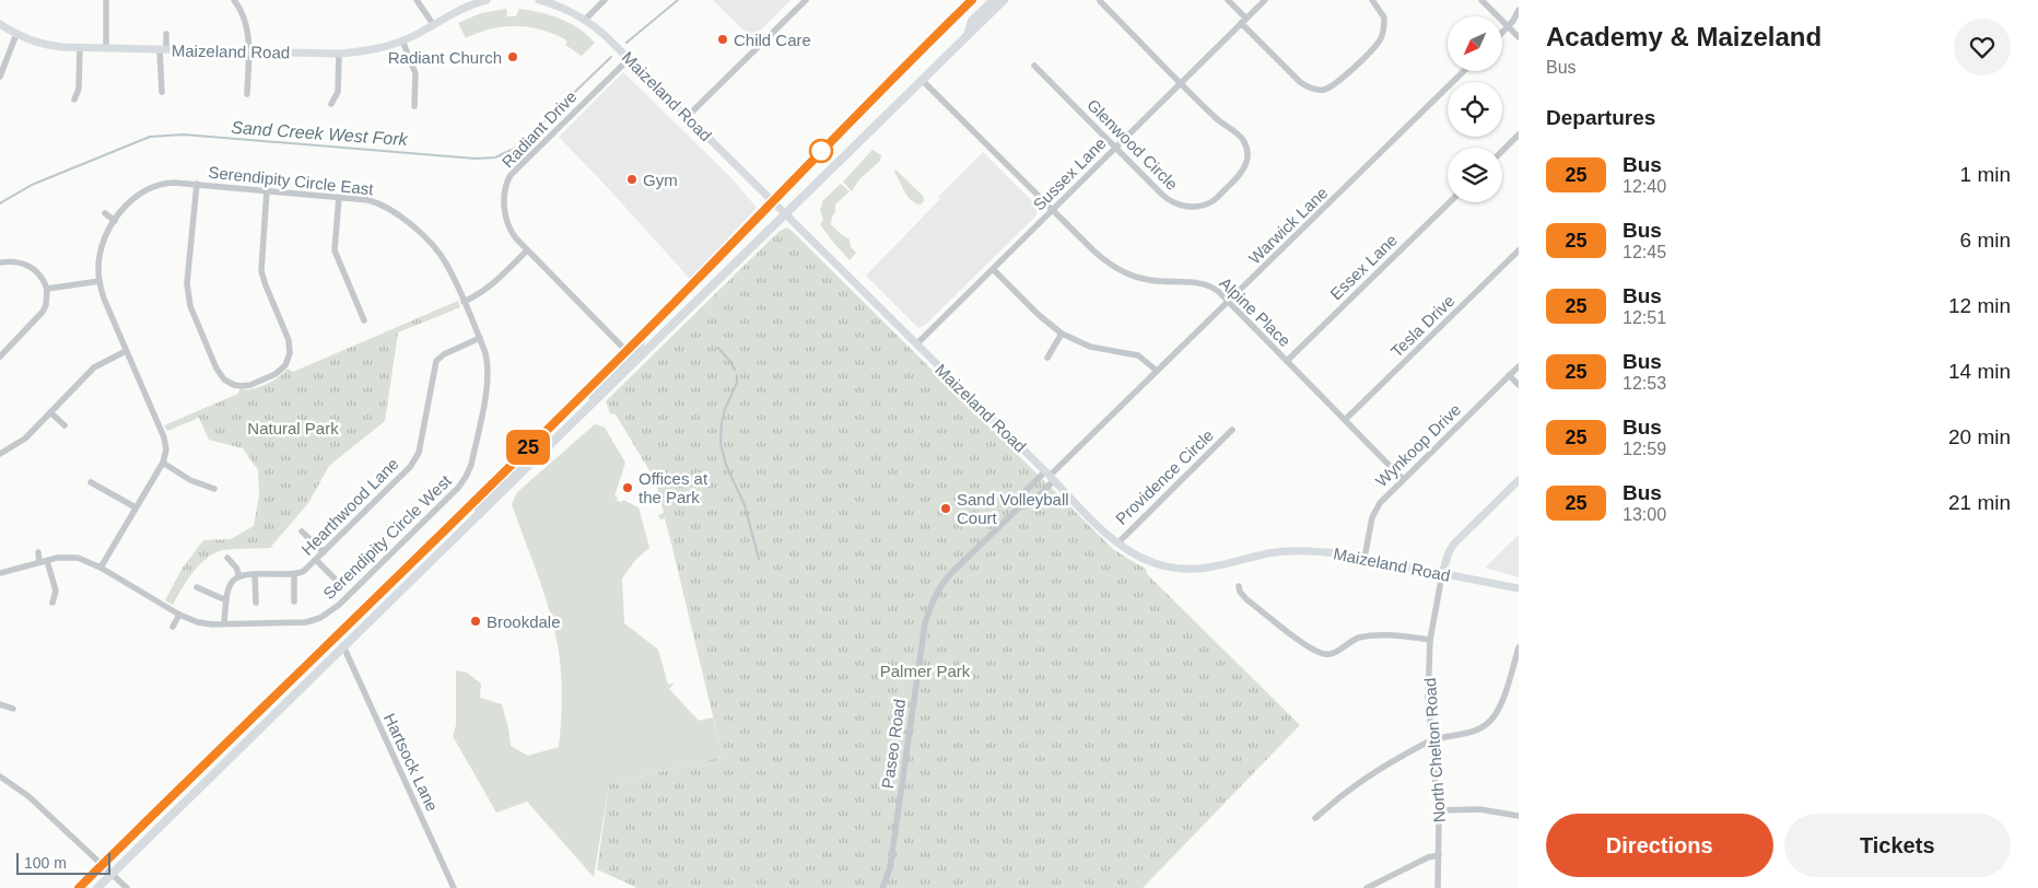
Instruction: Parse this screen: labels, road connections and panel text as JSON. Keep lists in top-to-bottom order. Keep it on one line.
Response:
{"streets":{"main road":["Maizeland Road","North Chelton Road"],"street":["Radiant Drive","Glenwood Circle","Sussex Lane","Serendipity Circle East","Warwick Lane","Essex Lane","Alpine Place","Tesla Drive","Wynkoop Drive","Providence Circle","Hearthwood Lane","Serendipity Circle West","Paseo Road","Hartsock Lane"]},"crossings":[["Maizeland Road","Radiant Drive"],["Maizeland Road","Sussex Lane"],["Maizeland Road","Warwick Lane"],["Maizeland Road","Wynkoop Drive"],["Maizeland Road","Providence Circle"],["Maizeland Road","Paseo Road"],["Maizeland Road","North Chelton Road"],["Glenwood Circle","Sussex Lane"],["Sussex Lane","Alpine Place"],["Serendipity Circle East","Serendipity Circle West"],["Warwick Lane","Alpine Place"],["Warwick Lane","Paseo Road"],["Essex Lane","Alpine Place"],["Alpine Place","Tesla Drive"],["Alpine Place","Wynkoop Drive"],["Hearthwood Lane","Serendipity Circle West"]],"water":["Sand Creek West Fork"],"parks":["Natural Park","Palmer Park"],"places":["Child Care","Radiant Church","Gym","Offices at the Park","Sand Volleyball Court","Brookdale"],"lines":["bus line 25"],"scale_bar":"100 m","north":"bottom left","page":{"on_map":"25","heading":[["Academy & Maizeland","Bus"],"Departures"],"list":[{"mark":"25","name":"Bus","note":"12:40","value":"1 min"},{"mark":"25","name":"Bus","note":"12:45","value":"6 min"},{"mark":"25","name":"Bus","note":"12:51","value":"12 min"},{"mark":"25","name":"Bus","note":"12:53","value":"14 min"},{"mark":"25","name":"Bus","note":"12:59","value":"20 min"},{"mark":"25","name":"Bus","note":"13:00","value":"21 min"}],"buttons":["Directions","Tickets"],"scale":"100 m"}}
